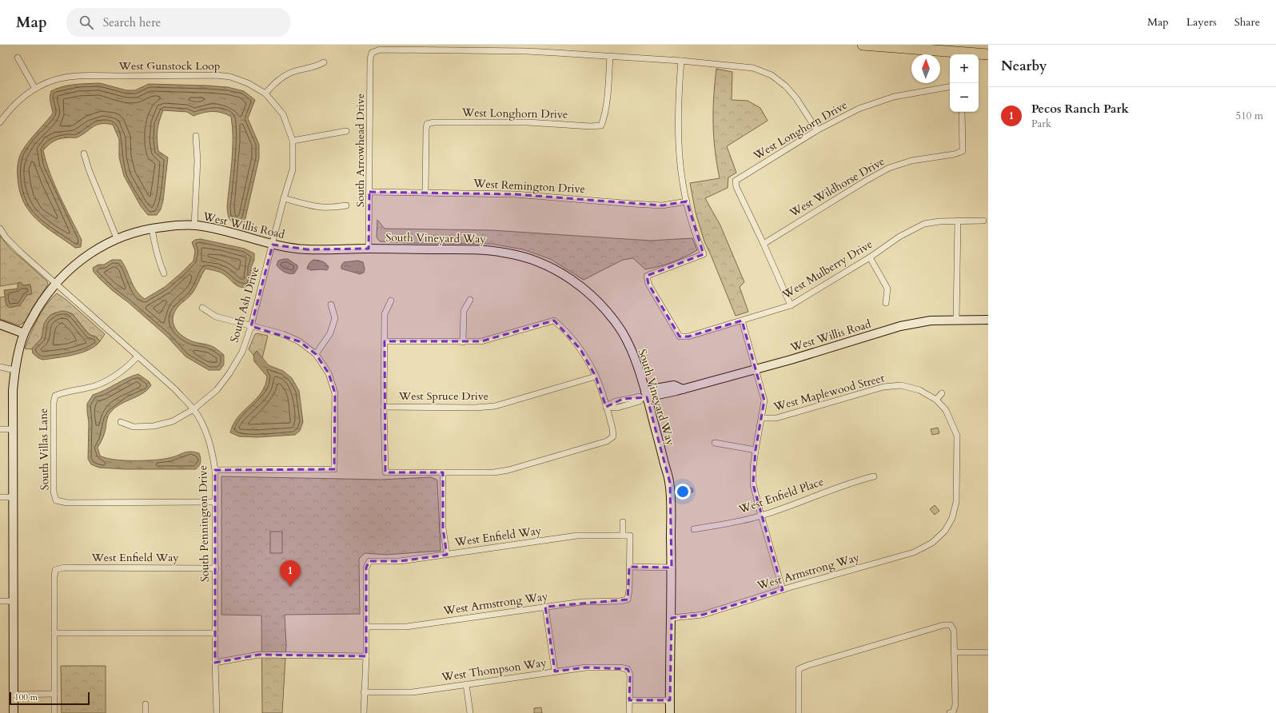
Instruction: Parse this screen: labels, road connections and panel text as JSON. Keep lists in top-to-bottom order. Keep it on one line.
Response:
{"streets":{"street":["West Gunstock Loop","West Longhorn Drive","South Arrowhead Drive","West Remington Drive","West Wildhorse Drive","West Willis Road","South Vineyard Way","West Mulberry Drive","South Ash Drive","West Maplewood Street","West Spruce Drive","South Villas Lane","West Enfield Place","South Pennington Drive","West Enfield Way","West Armstrong Way","West Thompson Way"]},"crossings":[["West Gunstock Loop","West Willis Road"],["West Gunstock Loop","South Ash Drive"],["West Longhorn Drive","South Arrowhead Drive"],["West Longhorn Drive","West Remington Drive"],["West Longhorn Drive","West Wildhorse Drive"],["South Arrowhead Drive","West Remington Drive"],["South Arrowhead Drive","West Willis Road"],["South Arrowhead Drive","South Vineyard Way"],["West Remington Drive","West Mulberry Drive"],["West Willis Road","South Vineyard Way"],["West Willis Road","South Ash Drive"],["West Willis Road","South Pennington Drive"],["South Vineyard Way","West Armstrong Way"],["South Ash Drive","South Pennington Drive"],["West Maplewood Street","West Armstrong Way"],["South Villas Lane","South Pennington Drive"],["South Pennington Drive","West Enfield Way"],["West Enfield Way","West Armstrong Way"]],"scale_bar":"100 m","north":"top","page":{"header":"Map","search":"Search here","nav":["Map","Layers","Share"],"heading":"Nearby","map_buttons":["+","−"],"list":[{"mark":"1","name":"Pecos Ranch Park","note":"Park","value":"510 m"}],"pins":"1","scale":"100 m"}}
